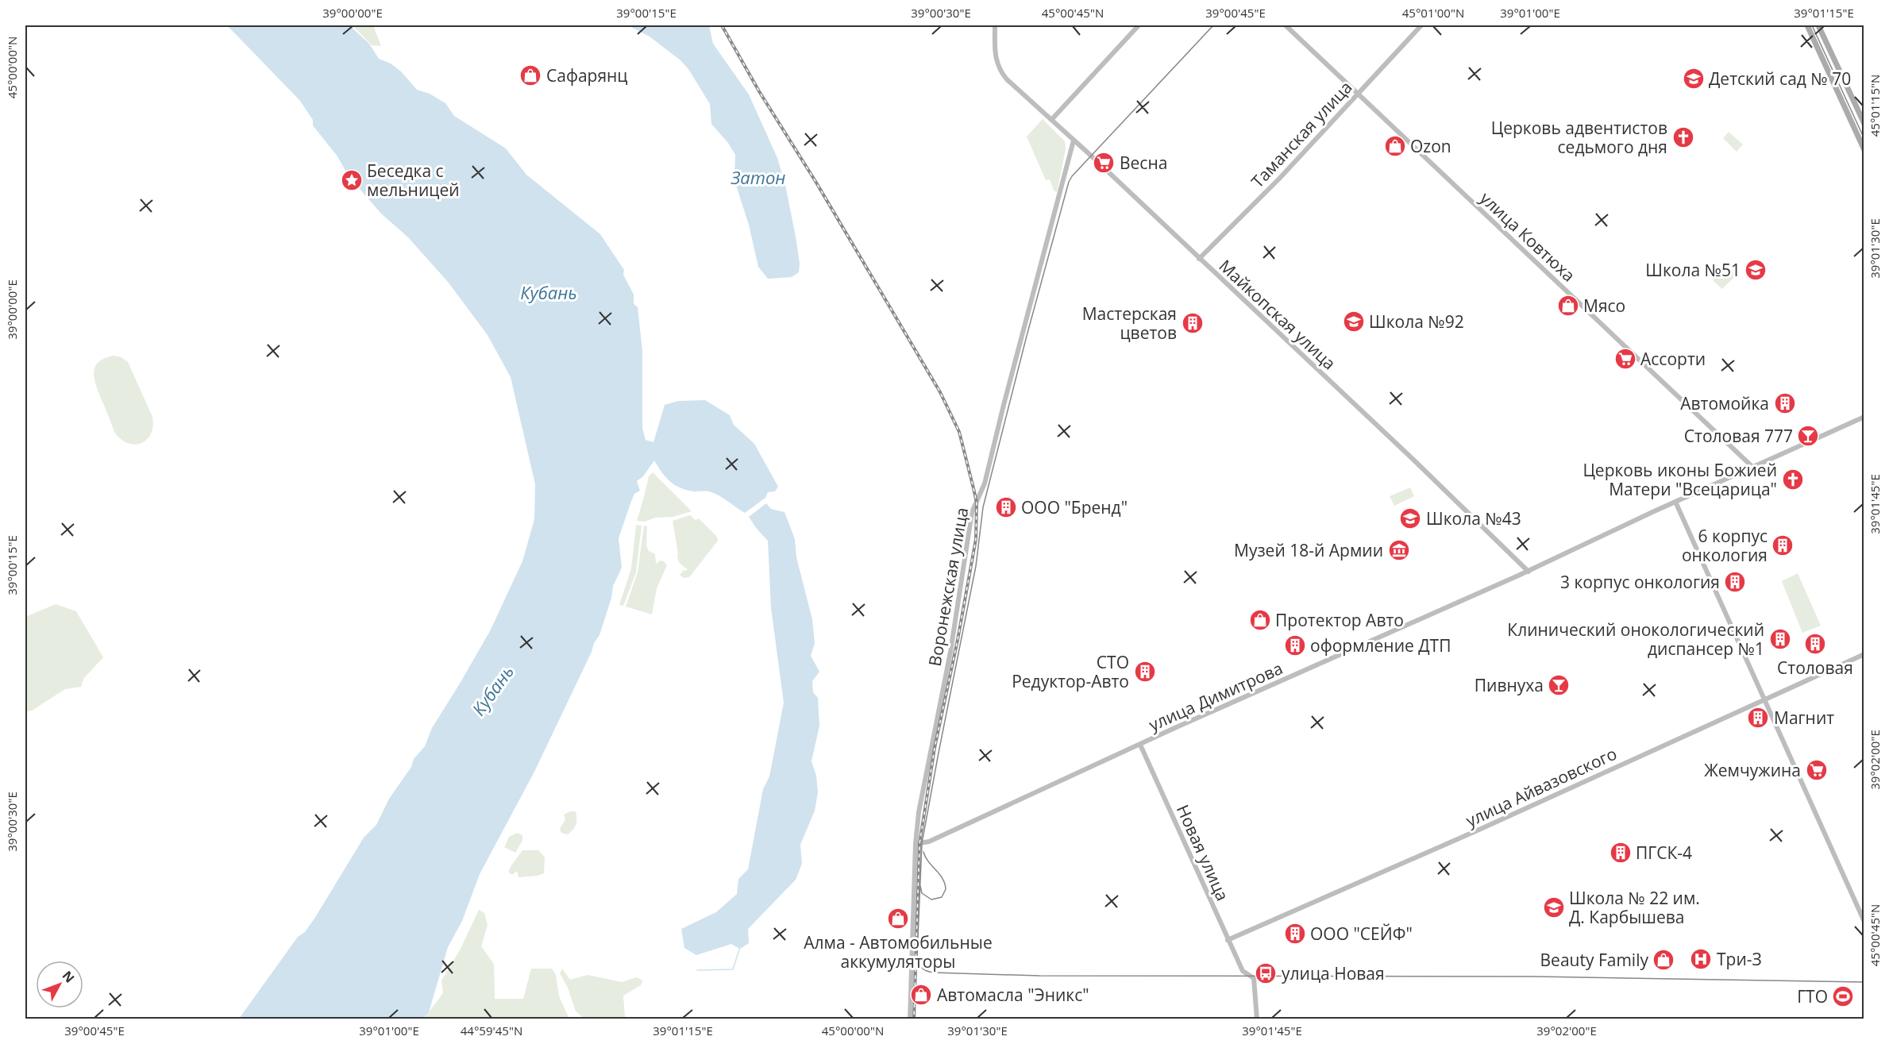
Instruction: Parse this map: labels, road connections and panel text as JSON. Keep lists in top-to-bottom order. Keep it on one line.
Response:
{"streets":{"street":["Таманская улица","улица Ковтюха","Майкопская улица","Воронежская улица","улица Димитрова","улица Айвазовского","Новая улица"]},"crossings":[["Таманская улица","улица Ковтюха"],["Таманская улица","Майкопская улица"],["улица Ковтюха","улица Димитрова"],["Майкопская улица","Воронежская улица"],["Майкопская улица","улица Димитрова"],["Воронежская улица","улица Димитрова"],["улица Димитрова","Новая улица"],["улица Айвазовского","Новая улица"]],"water":["Затон","Кубань"],"places":{"shop":["Сафарянц","Ozon","Мясо","Протектор Авто","Алма - Автомобильные аккумуляторы","Beauty Family","Автомасла \"Эникс\""],"school or university":["Детский сад № 70","Школа №51","Школа №92","Школа №43","Школа № 22 им. Д. Карбышева"],"church":["Церковь адвентистов седьмого дня","Церковь иконы Божией Матери \"Всецарица\""],"supermarket":["Весна","Ассорти","Жемчужина"],"place":["Беседка с мельницей"],"building":["Мастерская цветов","Автомойка","ООО \"Бренд\"","6 корпус онкология","3 корпус онкология","Клинический онокологический диспансер №1","Столовая","оформление ДТП","СТО Редуктор-Авто","Магнит","ПГСК-4","ООО \"СЕЙФ\""],"bar":["Столовая 777","Пивнуха"],"museum":["Музей 18-й Армии"],"hospital":["Три-З"],"bus stop":["улица Новая"],"sports":["ГТО"]},"north":"top right","coordinates":["39°00'00\"E","39°00'15\"E","39°00'30\"E","45°00'45\"N","39°00'45\"E","45°01'00\"N","39°01'00\"E","39°01'15\"E","45°00'00\"N","45°01'15\"N","39°01'30\"E","39°01'45\"E","39°02'00\"E","44°59'45\"N"]}
